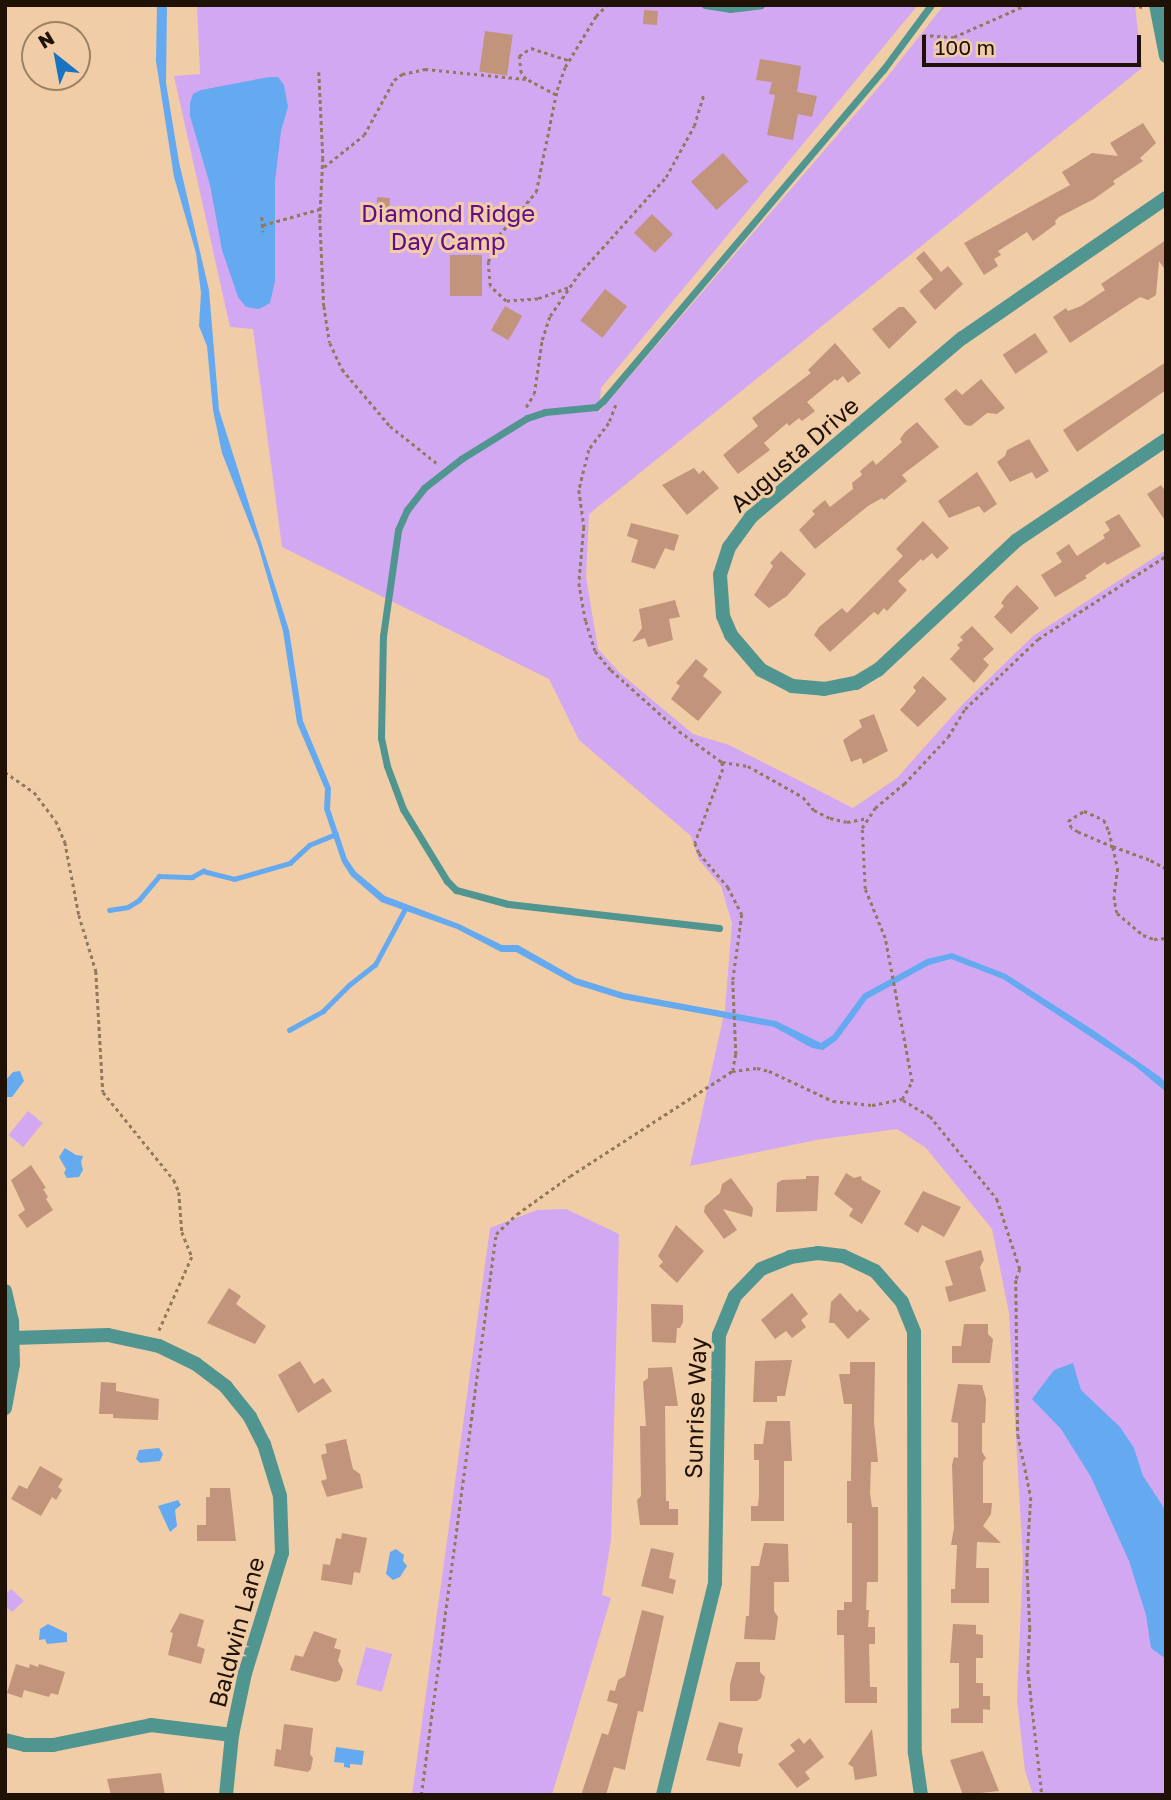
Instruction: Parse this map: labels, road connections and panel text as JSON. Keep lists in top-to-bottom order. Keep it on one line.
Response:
{"streets":{"street":["Augusta Drive","Sunrise Way","Baldwin Lane"]},"parks":["Diamond Ridge Day Camp"],"scale_bar":"100 m","north":"top left"}
